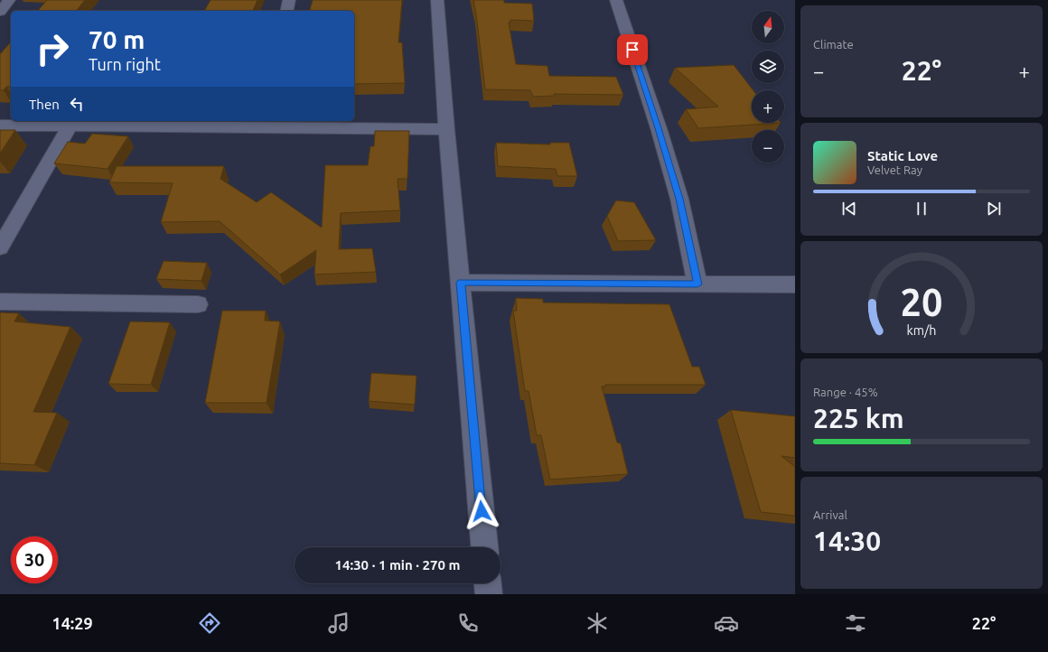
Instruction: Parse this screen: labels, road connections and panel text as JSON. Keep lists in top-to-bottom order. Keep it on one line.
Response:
{"north":"top","page":{"tile":["Climate",["Range · 45%","225 km"],["Arrival","14:30"]],"map_buttons":["+","−"],"turn":["70 m","Turn right"],"heat":["−","22°","+"],"then":"Then","song":["Static Love","Velvet Ray"],"limit":"30","trip":"14:30 · 1 min · 270 m","tabs":["14:29","22°"],"gauge":["20","km/h"]}}
